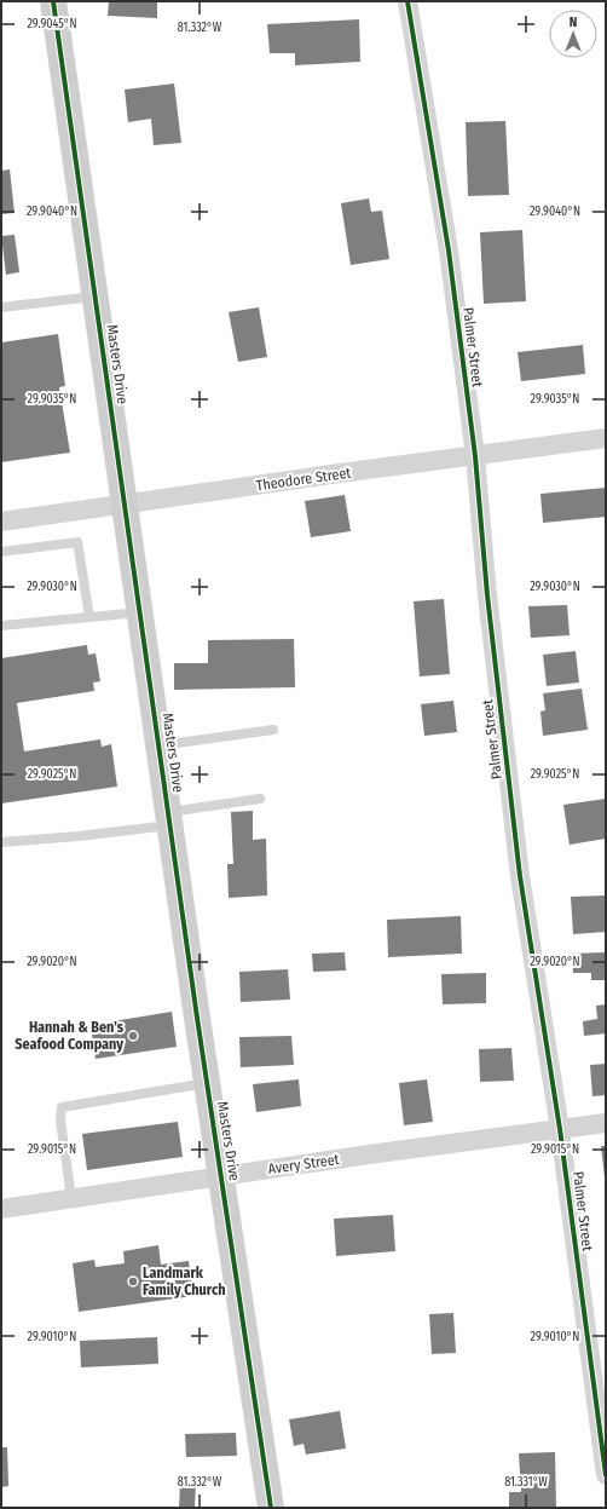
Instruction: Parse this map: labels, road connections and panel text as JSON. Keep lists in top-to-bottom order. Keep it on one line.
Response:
{"streets":{"street":["Palmer Street","Masters Drive","Theodore Street","Avery Street"]},"crossings":[["Palmer Street","Theodore Street"],["Palmer Street","Avery Street"],["Masters Drive","Theodore Street"],["Masters Drive","Avery Street"]],"places":["Hannah & Ben's Seafood Company","Landmark Family Church"],"north":"top","coordinates":["29.9045°N","81.332°W","29.9040°N","29.9035°N","29.9030°N","29.9025°N","29.9020°N","29.9015°N","29.9010°N","81.331°W"]}
